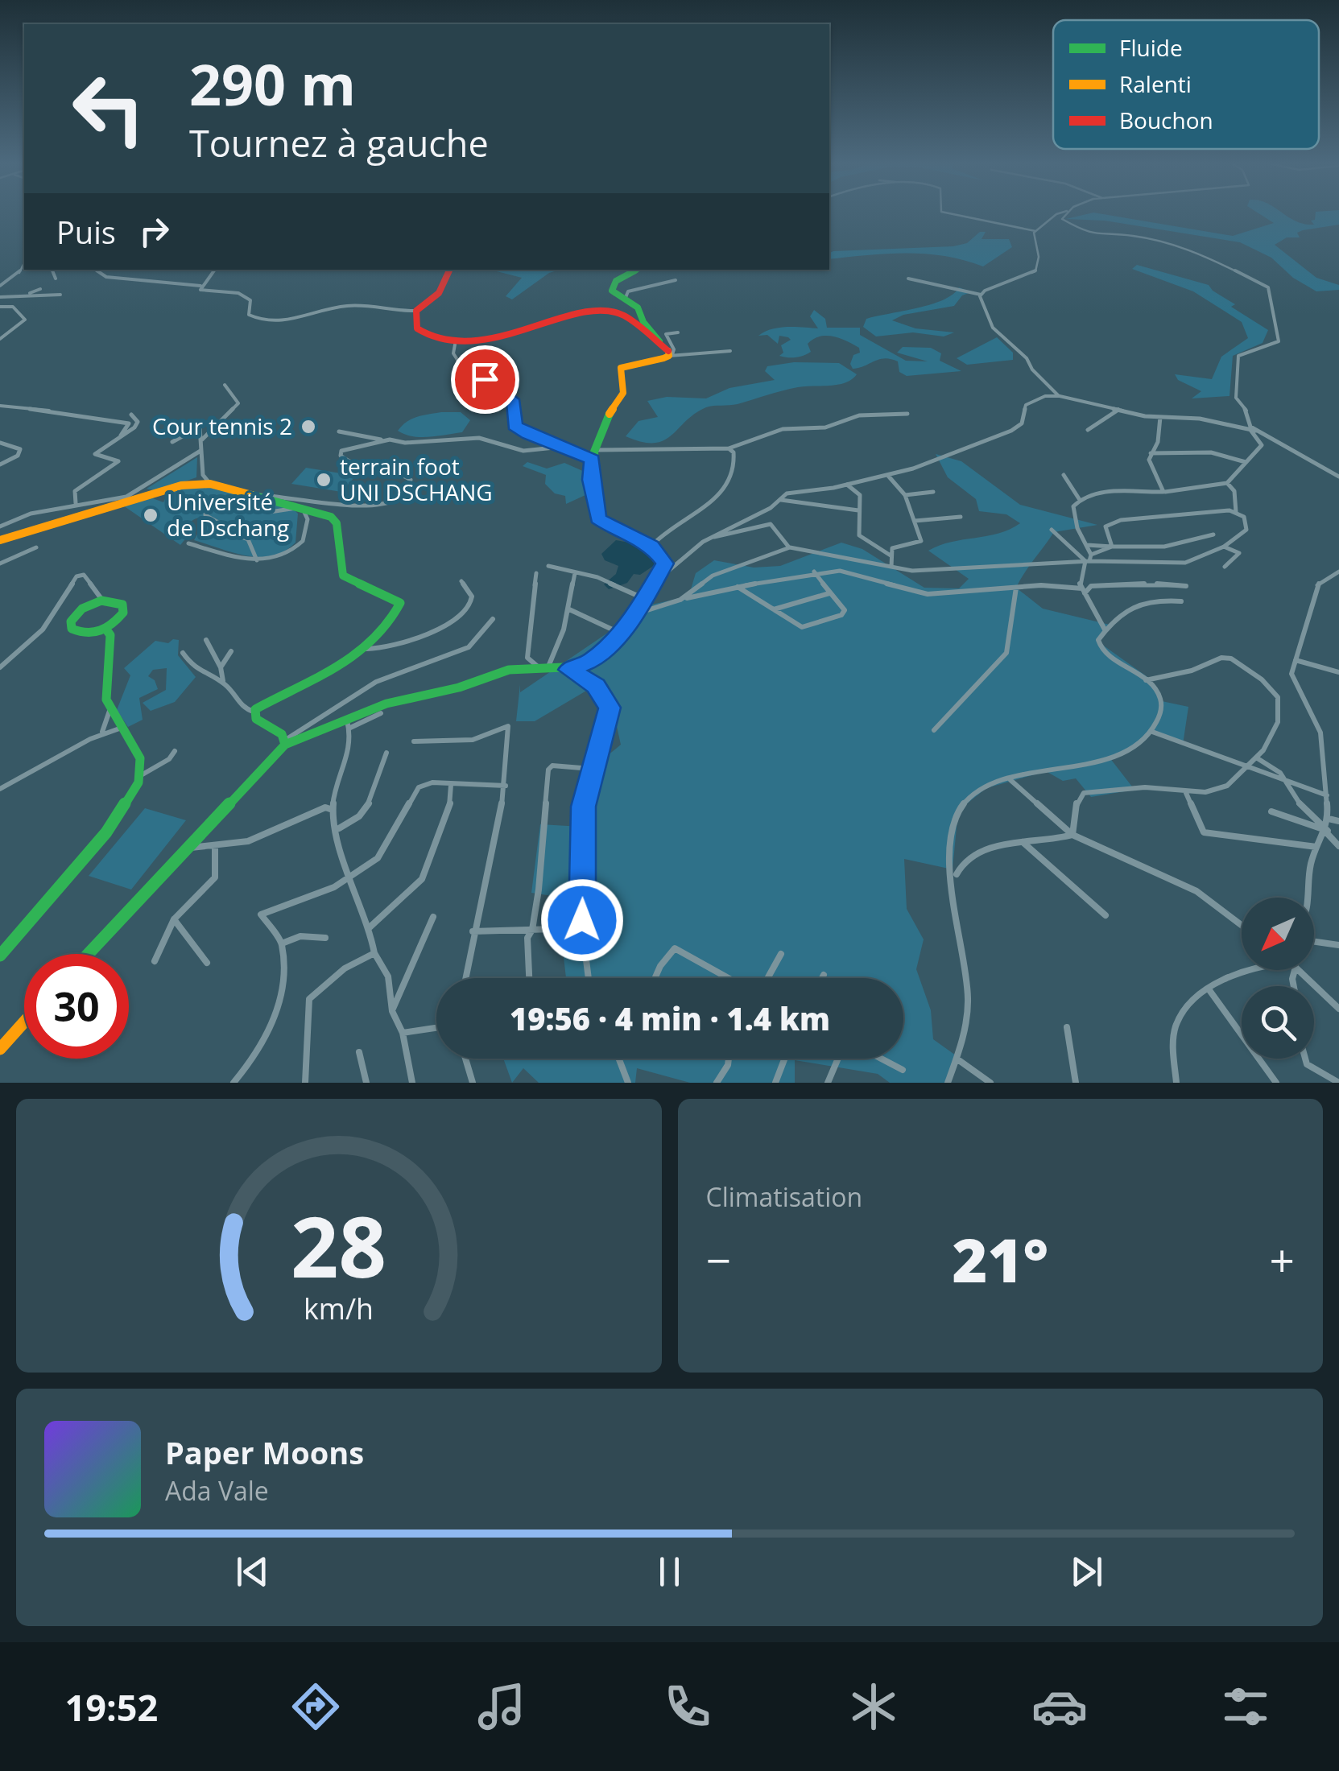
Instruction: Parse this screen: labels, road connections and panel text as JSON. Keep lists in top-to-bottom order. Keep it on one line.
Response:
{"places":["Cour tennis 2","terrain foot UNI DSCHANG","Université de Dschang"],"legend":["Fluide","Ralenti","Bouchon"],"north":"bottom left","page":{"turn":["290 m","Tournez à gauche"],"then":"Puis","limit":"30","trip":"19:56 · 4 min · 1.4 km","tile":"Climatisation","heat":["−","21°","+"],"song":["Paper Moons","Ada Vale"],"tabs":"19:52","gauge":["28","km/h"]}}
